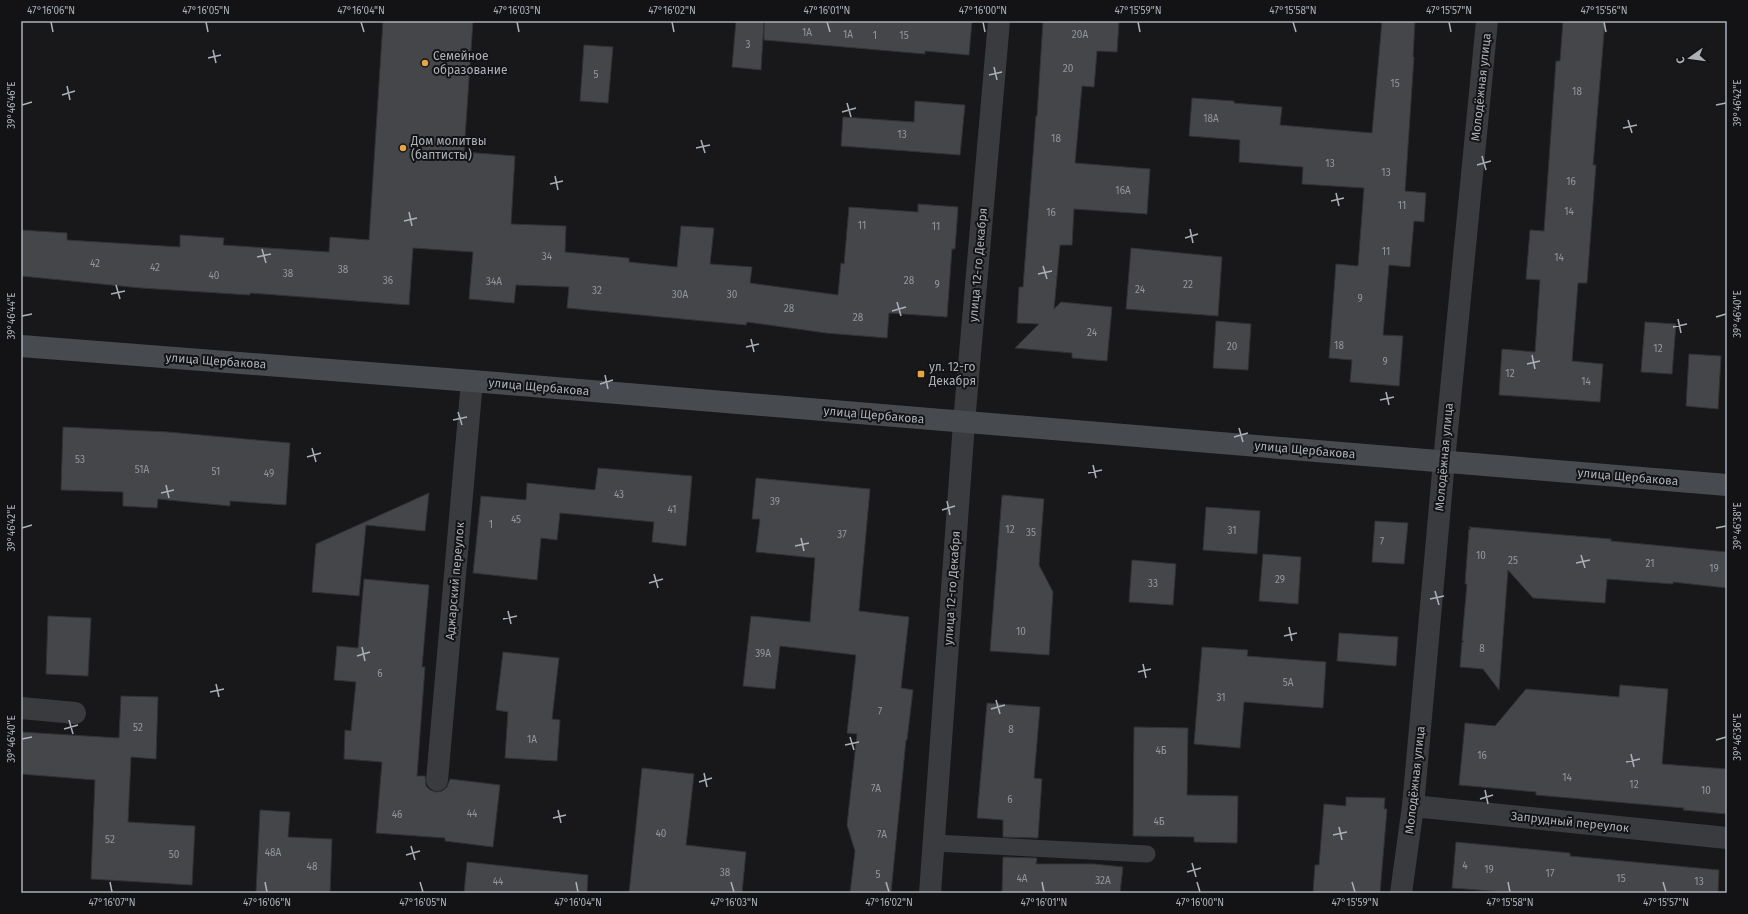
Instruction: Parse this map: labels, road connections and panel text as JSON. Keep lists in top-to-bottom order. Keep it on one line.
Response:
{"streets":{"street":["Молодёжная улица","улица 12-го Декабря","улица Щербакова","Аджарский переулок","Запрудный переулок"]},"crossings":[["Молодёжная улица","улица Щербакова"],["Молодёжная улица","Запрудный переулок"],["улица 12-го Декабря","улица Щербакова"],["улица Щербакова","Аджарский переулок"]],"places":{"other":["Семейное образование","Дом молитвы (баптисты)"],"transit":["ул. 12-го Декабря"]},"house_numbers":["1А","1А","20А","1","15","3","20","5","15","18","18А","13","18","13","13","16","16А","11","14","16","11","11","11","34","14","42","42","38","38","40","36","28","34А","9","22","24","32","30А","30","9","28","28","24","18","20","12","9","12","14","53","51А","51","49","43","39","41","45","1","12","31","35","37","7","10","25","21","19","29","33","10","8","39А","6","5А","31","7","52","8","1А","4Б","16","14","12","7А","10","6","44","46","4Б","40","7А","52","48А","50","4","48","19","38","17","5","4А","15","32А","44","13"],"north":"left","coordinates":["47°16'06\"N","47°16'05\"N","47°16'04\"N","47°16'03\"N","47°16'02\"N","47°16'01\"N","47°16'00\"N","47°15'59\"N","47°15'58\"N","47°15'57\"N","47°15'56\"N","39°46'42\"E","39°46'46\"E","39°46'40\"E","39°46'44\"E","39°46'38\"E","39°46'36\"E","47°16'07\"N"]}
